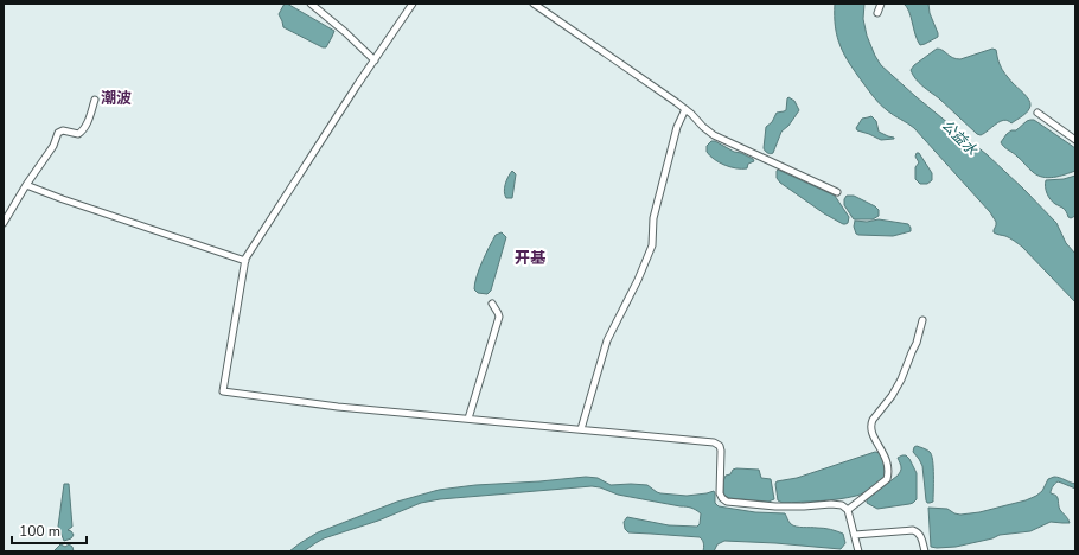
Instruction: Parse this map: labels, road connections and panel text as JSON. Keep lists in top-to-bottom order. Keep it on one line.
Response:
{"districts":["潮波","开基"],"water":["公益水"],"scale_bar":"100 m"}
